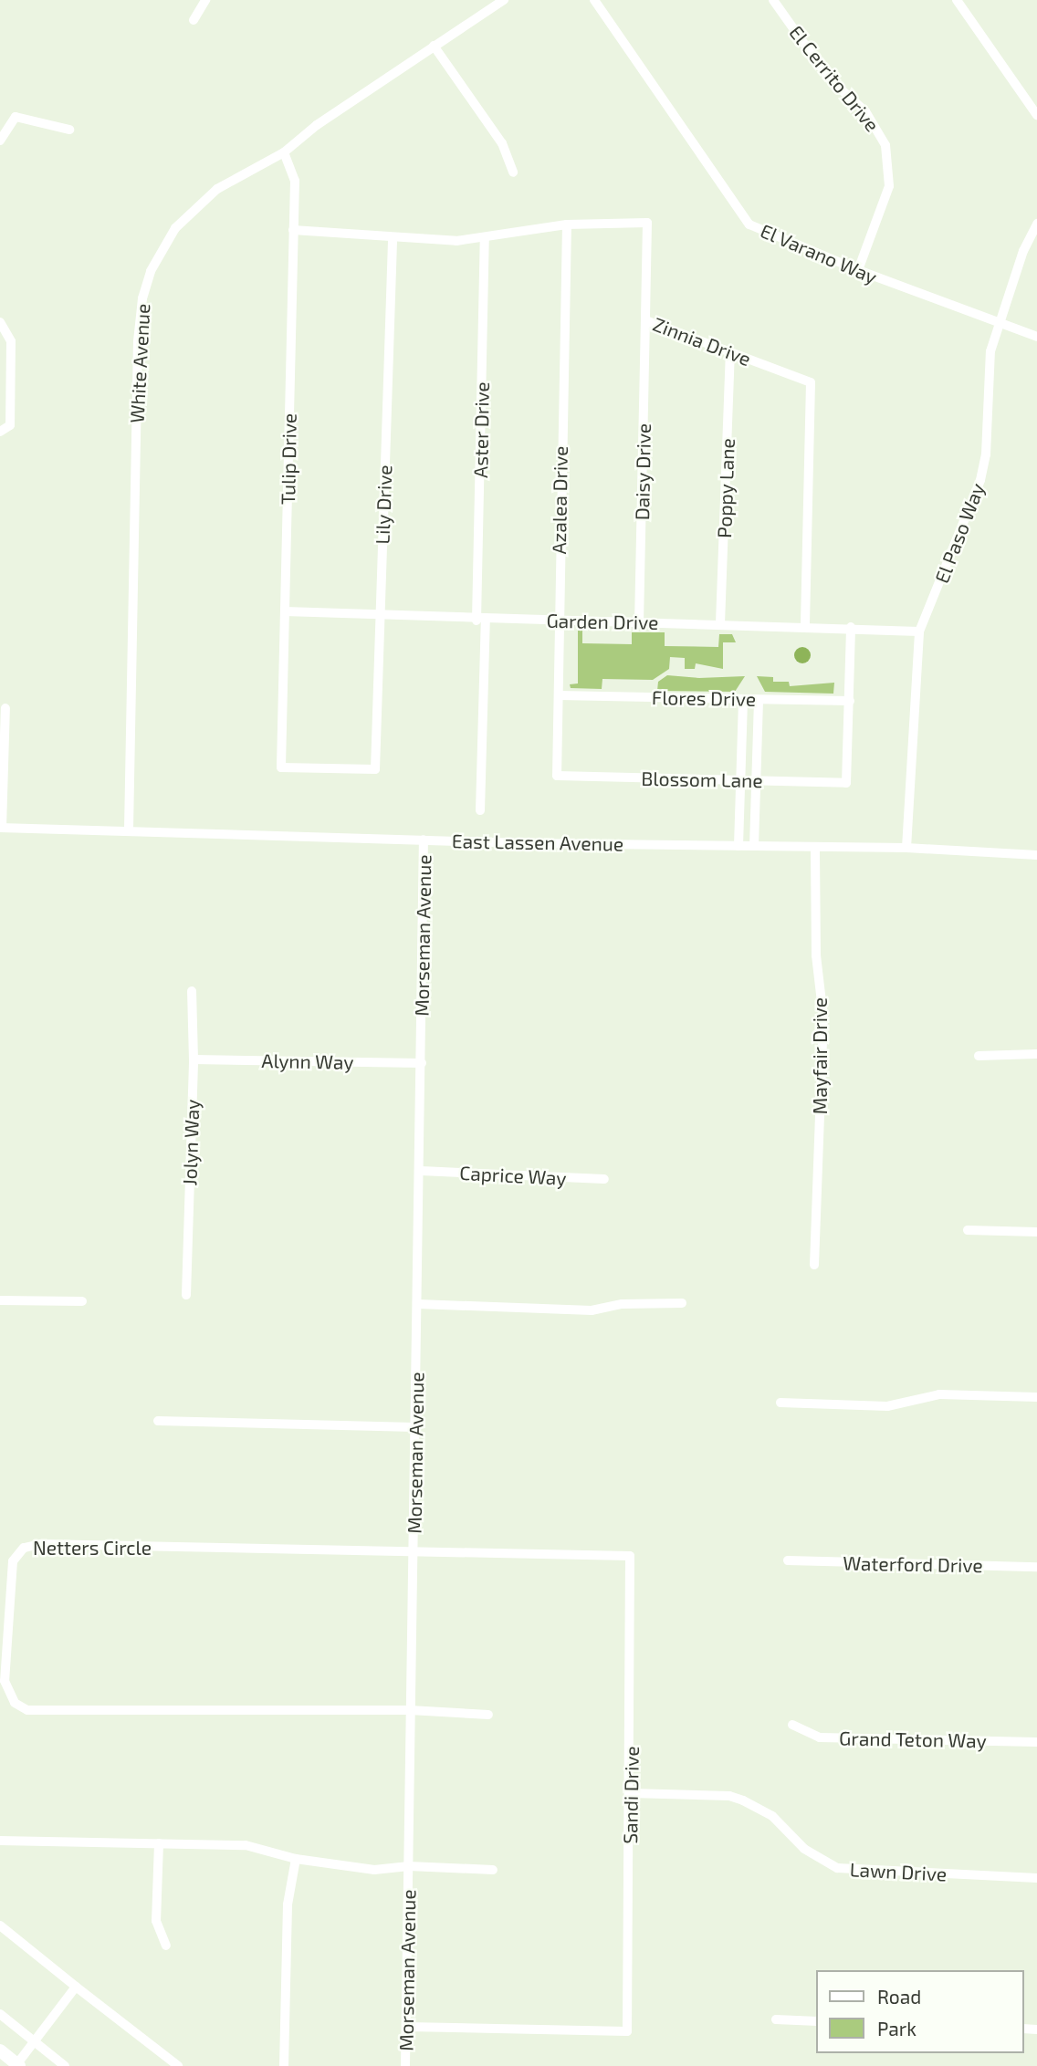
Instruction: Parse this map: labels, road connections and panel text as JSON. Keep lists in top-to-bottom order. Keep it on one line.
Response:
{"streets":{"street":["El Cerrito Drive","El Varano Way","Zinnia Drive","White Avenue","Aster Drive","Tulip Drive","Daisy Drive","Poppy Lane","Azalea Drive","Lily Drive","El Paso Way","Garden Drive","Flores Drive","Blossom Lane","East Lassen Avenue","Morseman Avenue","Mayfair Drive","Alynn Way","Jolyn Way","Caprice Way","Netters Circle","Waterford Drive","Grand Teton Way","Sandi Drive","Lawn Drive"]},"crossings":[["El Cerrito Drive","El Varano Way"],["El Varano Way","El Paso Way"],["Zinnia Drive","Aster Drive"],["Zinnia Drive","Tulip Drive"],["Zinnia Drive","Daisy Drive"],["Zinnia Drive","Poppy Lane"],["Zinnia Drive","Azalea Drive"],["Zinnia Drive","Lily Drive"],["Zinnia Drive","Garden Drive"],["White Avenue","Tulip Drive"],["White Avenue","East Lassen Avenue"],["Aster Drive","Garden Drive"],["Tulip Drive","Lily Drive"],["Tulip Drive","Garden Drive"],["Daisy Drive","Garden Drive"],["Poppy Lane","Garden Drive"],["Azalea Drive","Garden Drive"],["Azalea Drive","Flores Drive"],["Azalea Drive","Blossom Lane"],["Lily Drive","Garden Drive"],["El Paso Way","Garden Drive"],["El Paso Way","East Lassen Avenue"],["Flores Drive","Blossom Lane"],["East Lassen Avenue","Morseman Avenue"],["East Lassen Avenue","Mayfair Drive"],["Morseman Avenue","Alynn Way"],["Morseman Avenue","Caprice Way"],["Morseman Avenue","Netters Circle"],["Morseman Avenue","Sandi Drive"],["Alynn Way","Jolyn Way"],["Netters Circle","Sandi Drive"],["Sandi Drive","Lawn Drive"]],"legend":["Road","Park"]}
